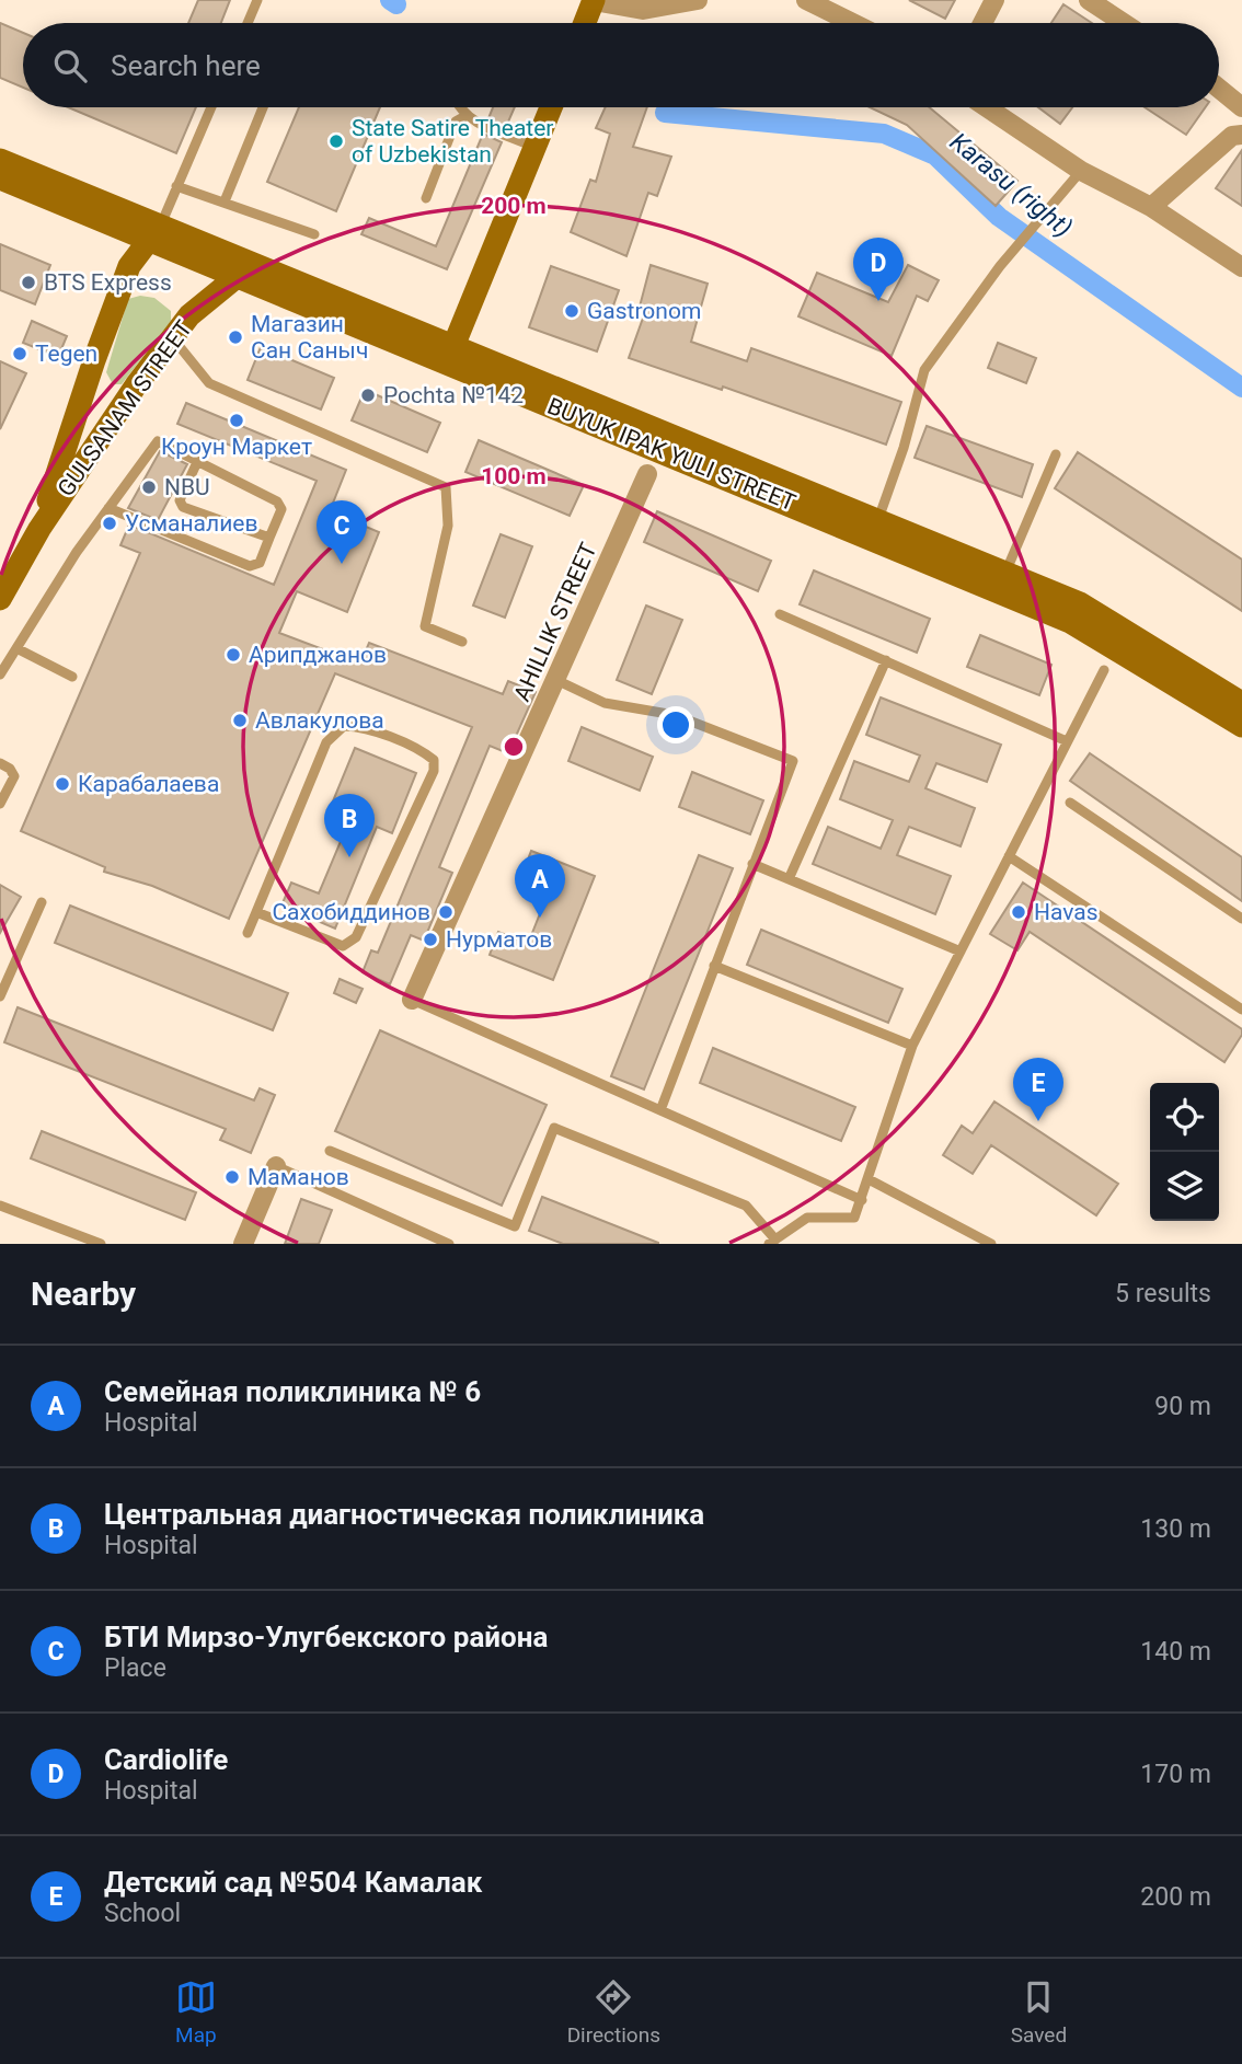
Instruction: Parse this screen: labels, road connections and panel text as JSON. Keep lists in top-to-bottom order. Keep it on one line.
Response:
{"streets":{"main road":["GULSANAM STREET","BUYUK IPAK YULI STREET"],"street":["AHILLIK STREET"]},"crossings":[["GULSANAM STREET","BUYUK IPAK YULI STREET"]],"water":["Karasu (right)"],"places":["State Satire Theater of Uzbekistan","BTS Express","Gastronom","Магазин Сан Саныч","Tegen","Pochta №142","Кроун Маркет","NBU","Усманалиев","Арипджанов","Авлакулова","Карабалаева","Сахобиддинов","Havas","Нурматов","Маманов"],"page":{"search":"Search here","pins":["D","C","B","A","E"],"heading":["Nearby","5 results"],"list":[{"mark":"A","name":"Семейная поликлиника № 6","note":"Hospital","value":"90 m"},{"mark":"B","name":"Центральная диагностическая поликлиника","note":"Hospital","value":"130 m"},{"mark":"C","name":"БТИ Мирзо-Улугбекского района","note":"Place","value":"140 m"},{"mark":"D","name":"Cardiolife","note":"Hospital","value":"170 m"},{"mark":"E","name":"Детский сад №504 Камалак","note":"School","value":"200 m"}],"nav":["Map","Directions","Saved"]},"rings":["200 m","100 m"]}
